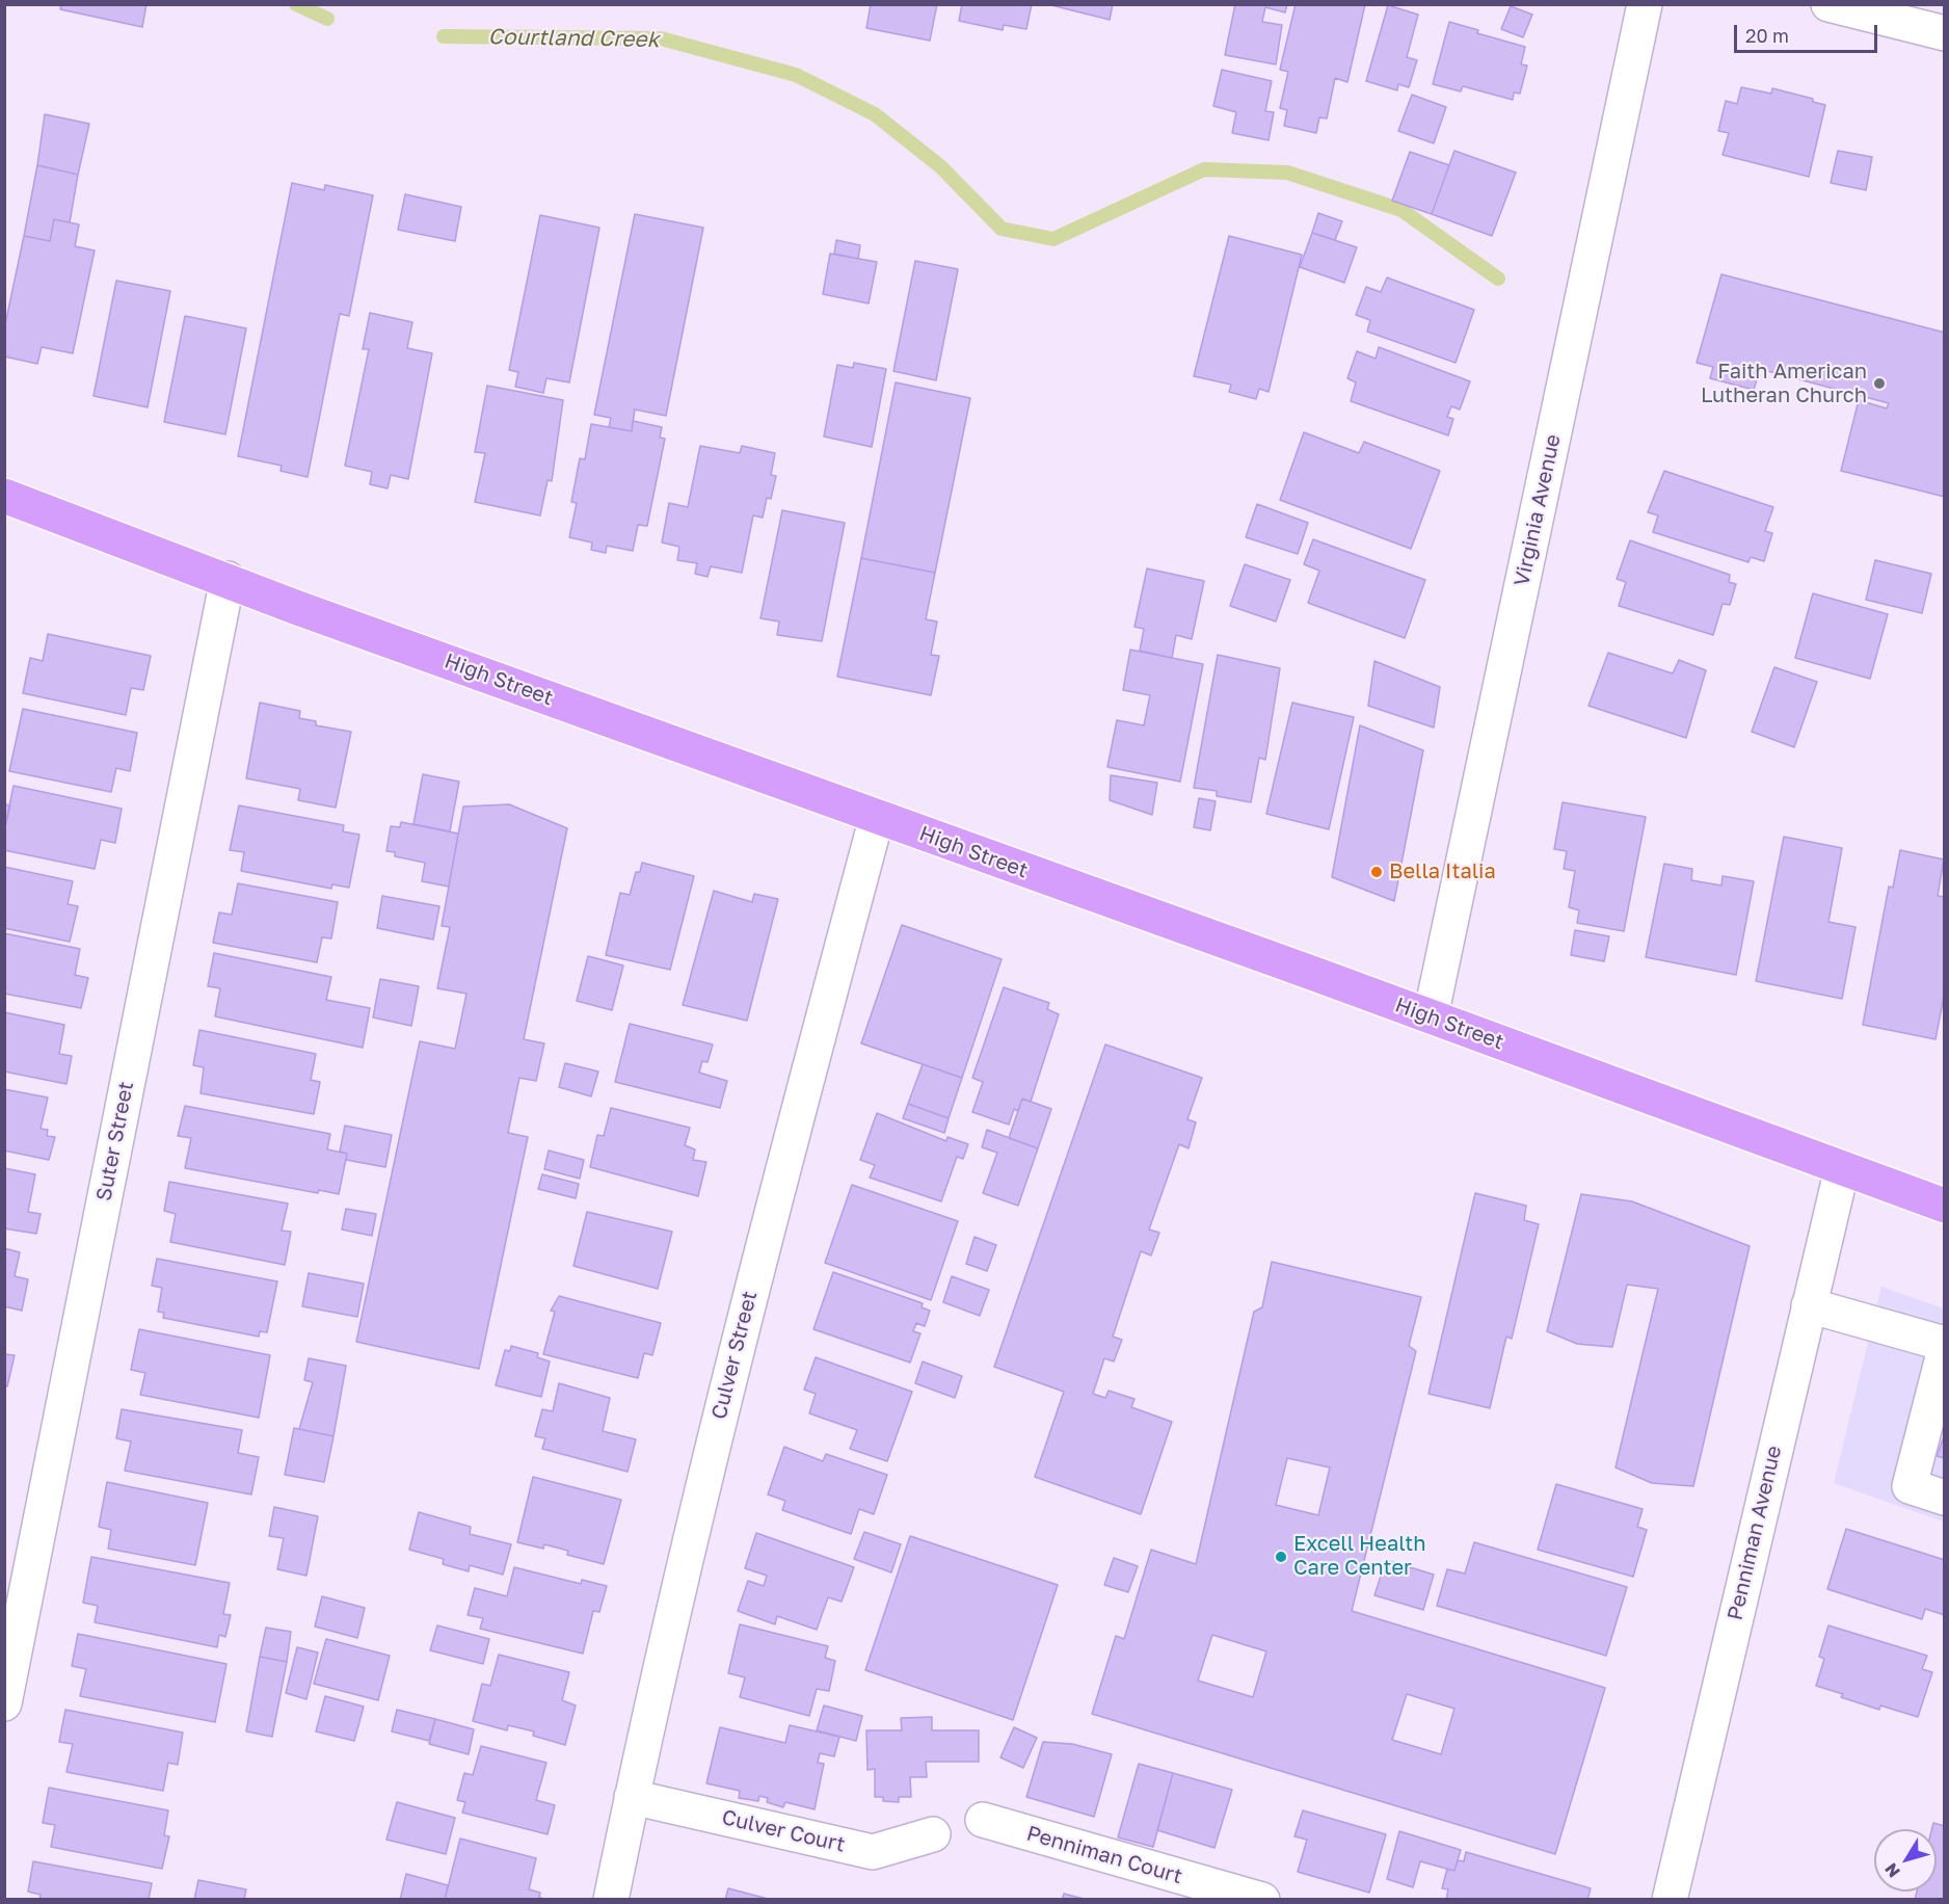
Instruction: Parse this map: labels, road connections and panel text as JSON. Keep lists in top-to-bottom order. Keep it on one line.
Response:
{"streets":{"main road":["High Street"],"street":["Virginia Avenue","Suter Street","Culver Street","Penniman Avenue","Culver Court","Penniman Court"]},"crossings":[["Virginia Avenue","High Street"],["High Street","Suter Street"],["High Street","Culver Street"],["High Street","Penniman Avenue"],["Culver Street","Culver Court"]],"water":["Courtland Creek"],"places":["Faith American Lutheran Church","Bella Italia","Excell Health Care Center"],"scale_bar":"20 m","north":"bottom left"}
